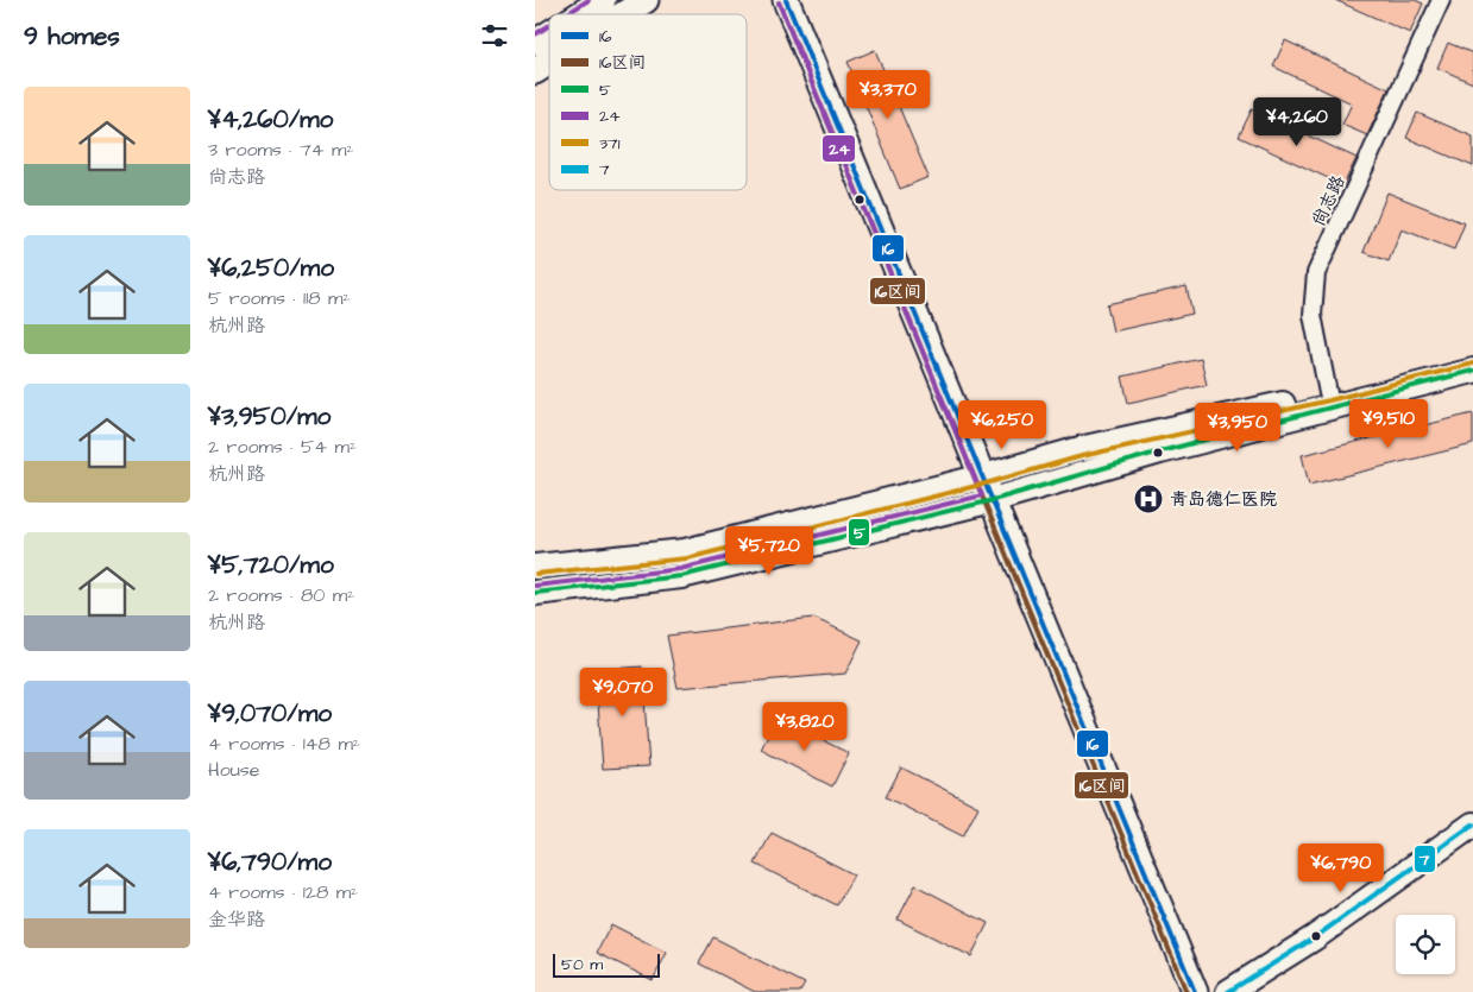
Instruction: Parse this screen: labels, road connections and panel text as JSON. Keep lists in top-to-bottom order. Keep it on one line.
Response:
{"streets":{"street":["尚志路"]},"places":{"hospital":["青岛德仁医院"]},"lines":["transit line 16","transit line 24","transit line 16区间","transit line 371","transit line 5","transit line 7"],"legend":["16","16区间","5","24","371","7"],"scale_bar":"50 m","page":{"heading":"9 homes","price":["¥3,370","¥4,260","¥9,510","¥6,250","¥3,950","¥5,720","¥9,070","¥3,820","¥6,790"],"list":[{"name":"¥4,260/mo","note":"3 rooms · 74 m² · 尚志路"},{"name":"¥6,250/mo","note":"5 rooms · 118 m² · 杭州路"},{"name":"¥3,950/mo","note":"2 rooms · 54 m² · 杭州路"},{"name":"¥5,720/mo","note":"2 rooms · 80 m² · 杭州路"},{"name":"¥9,070/mo","note":"4 rooms · 148 m² · House"},{"name":"¥6,790/mo","note":"4 rooms · 128 m² · 金华路"}],"scale":"50 m"}}
